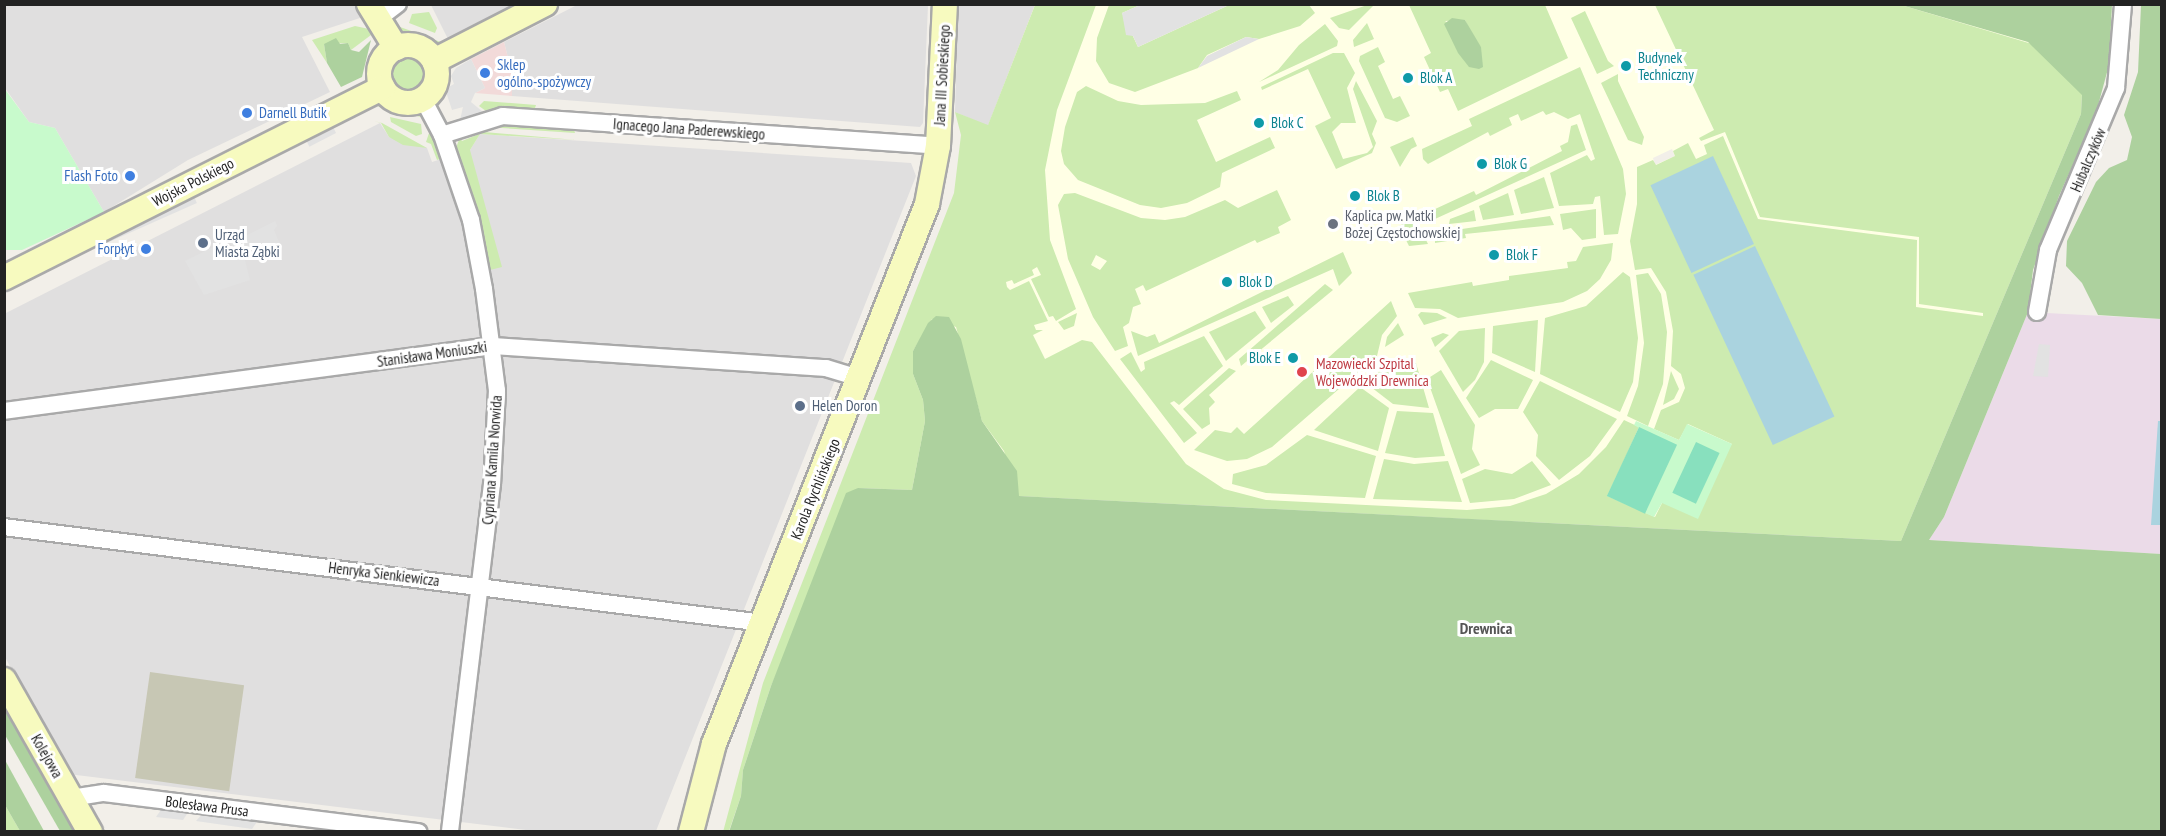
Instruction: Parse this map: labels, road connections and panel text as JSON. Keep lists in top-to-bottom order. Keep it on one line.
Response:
{"streets":{"street":["Jana III Sobieskiego","Ignacego Jana Paderewskiego","Hubalczyków","Wojska Polskiego","Stanisława Moniuszki","Cypriana Kamila Norwida","Karola Rychlińskiego","Henryka Sienkiewicza","Kolejowa","Bolesława Prusa"]},"crossings":[["Jana III Sobieskiego","Ignacego Jana Paderewskiego"],["Jana III Sobieskiego","Karola Rychlińskiego"],["Ignacego Jana Paderewskiego","Cypriana Kamila Norwida"],["Ignacego Jana Paderewskiego","Karola Rychlińskiego"],["Wojska Polskiego","Cypriana Kamila Norwida"],["Stanisława Moniuszki","Cypriana Kamila Norwida"],["Stanisława Moniuszki","Karola Rychlińskiego"],["Cypriana Kamila Norwida","Henryka Sienkiewicza"],["Karola Rychlińskiego","Henryka Sienkiewicza"],["Kolejowa","Bolesława Prusa"]],"districts":["Drewnica"],"places":["Budynek Techniczny","Sklep ogólno-spożywczy","Blok A","Darnell Butik","Blok C","Blok G","Flash Foto","Blok B","Kaplica pw. Matki Bożej Częstochowskiej","Urząd Miasta Ząbki","Forpłyt","Blok F","Blok D","Blok E","Mazowiecki Szpital Wojewódzki Drewnica","Helen Doron"]}
